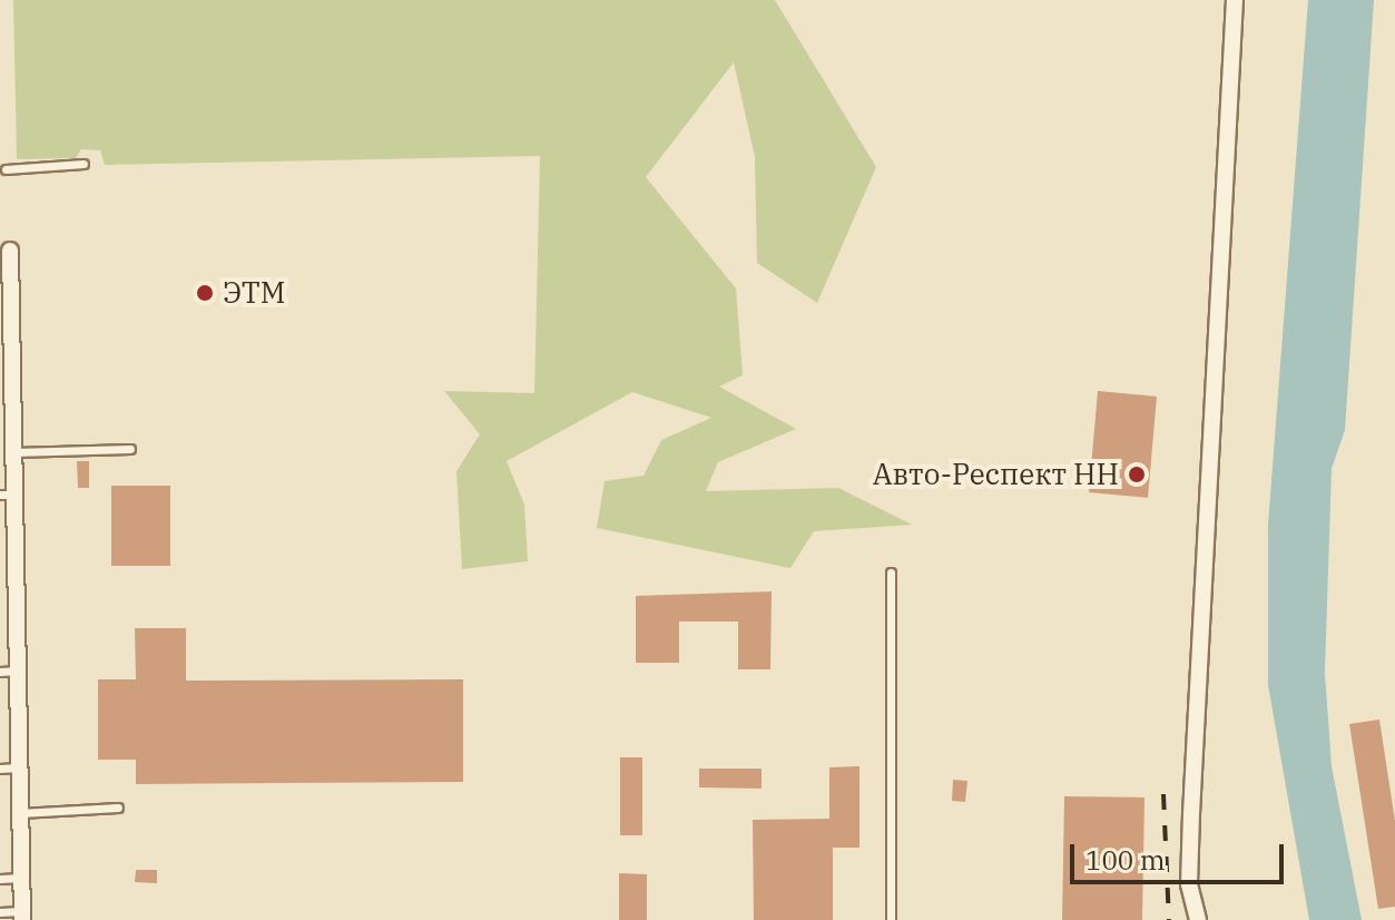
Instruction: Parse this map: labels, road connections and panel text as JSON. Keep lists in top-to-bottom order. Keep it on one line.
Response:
{"places":["ЭТМ","Авто-Респект НН"],"scale_bar":"100 m"}
